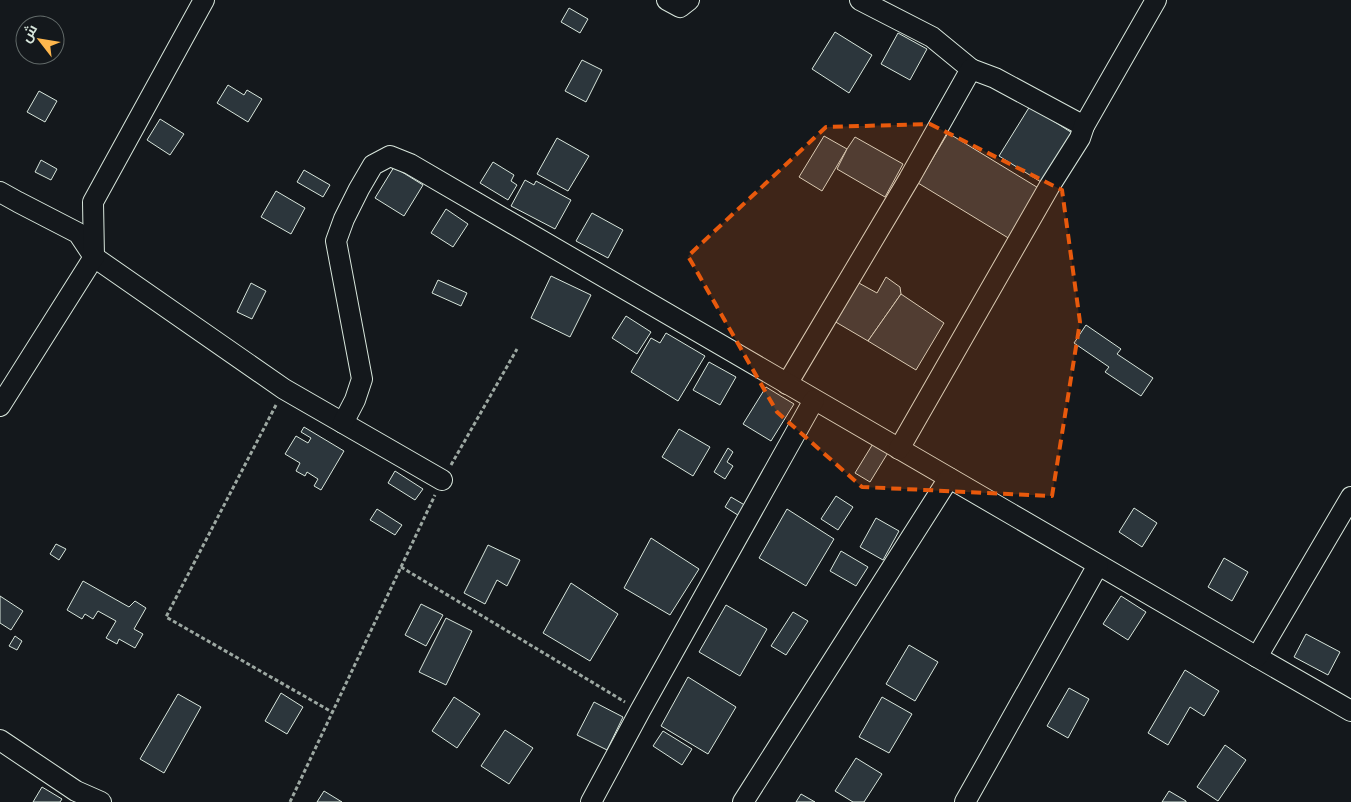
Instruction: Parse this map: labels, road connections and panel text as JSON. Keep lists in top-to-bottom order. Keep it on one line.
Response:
{"north":"top left"}
